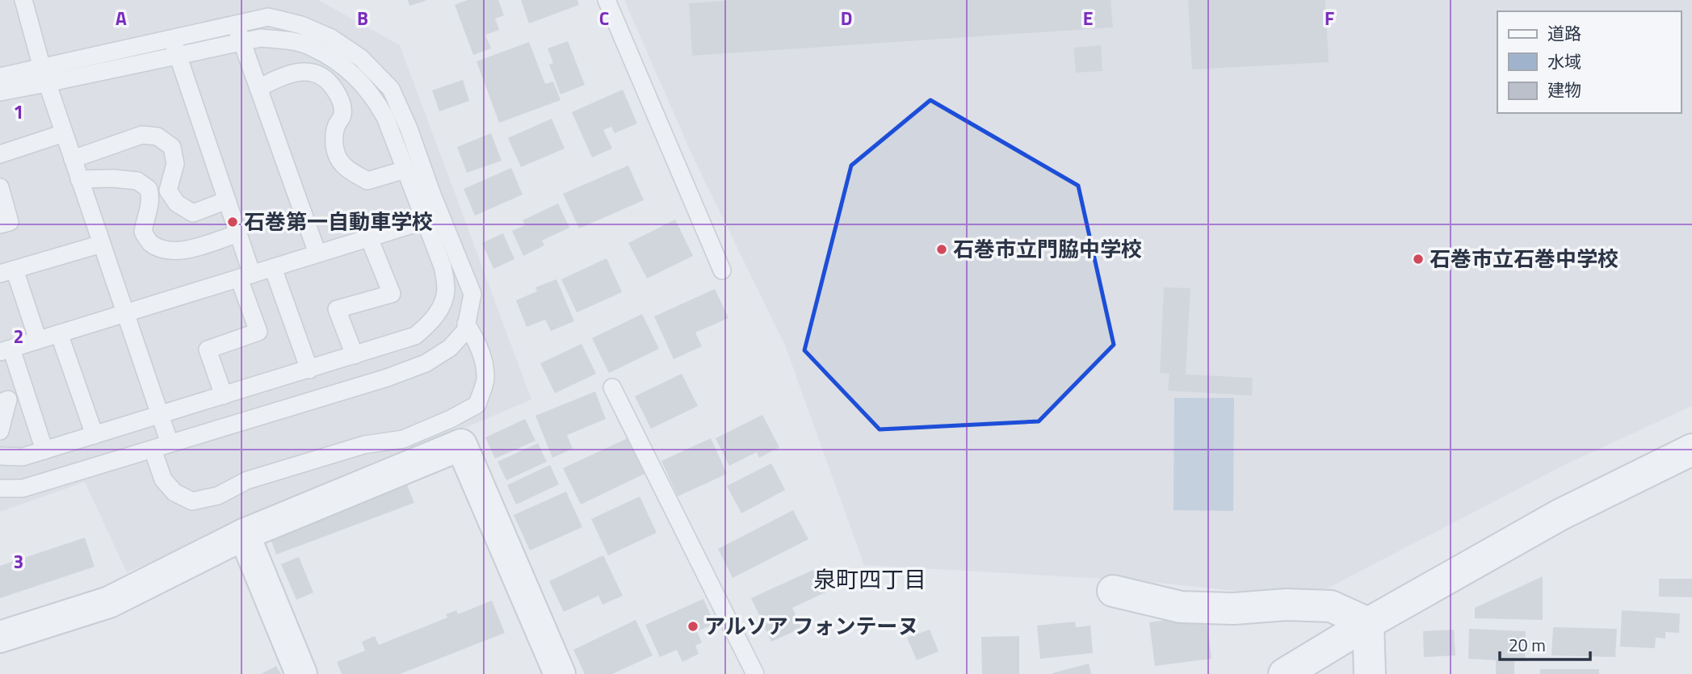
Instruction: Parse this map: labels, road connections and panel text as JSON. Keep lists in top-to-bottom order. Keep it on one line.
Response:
{"districts":["泉町四丁目"],"places":["石巻第一自動車学校","石巻市立門脇中学校","石巻市立石巻中学校","アルソア フォンテーヌ"],"legend":["道路","水域","建物"],"scale_bar":"20 m","grid":{"columns":["A","B","C","D","E","F"],"rows":["1","2","3"]}}
